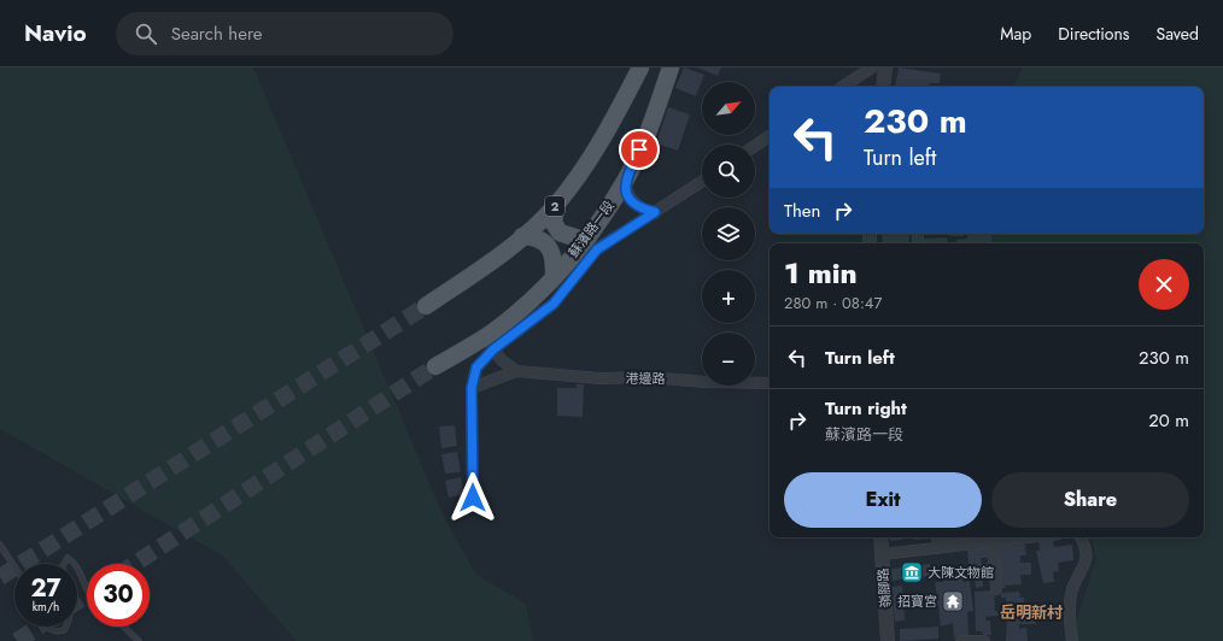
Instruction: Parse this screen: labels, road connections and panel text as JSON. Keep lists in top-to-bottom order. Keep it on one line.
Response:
{"streets":{"main road":["2","蘇濱路一段"],"street":["港邊路","嶺腳路"]},"districts":["岳明新村"],"places":{"museum":["大陳文物館"],"temple":["招寶宮"]},"north":"top right","page":{"header":"Navio","search":"Search here","nav":["Map","Directions","Saved"],"map_buttons":["+","−"],"turn":["230 m","Turn left"],"then":"Then","heading":["1 min","280 m · 08:47"],"list":[{"name":"Turn left","value":"230 m"},{"name":"Turn right","note":"蘇濱路一段","value":"20 m"}],"buttons":["Exit","Share"],"speed":"27 km/h","limit":"30"}}
